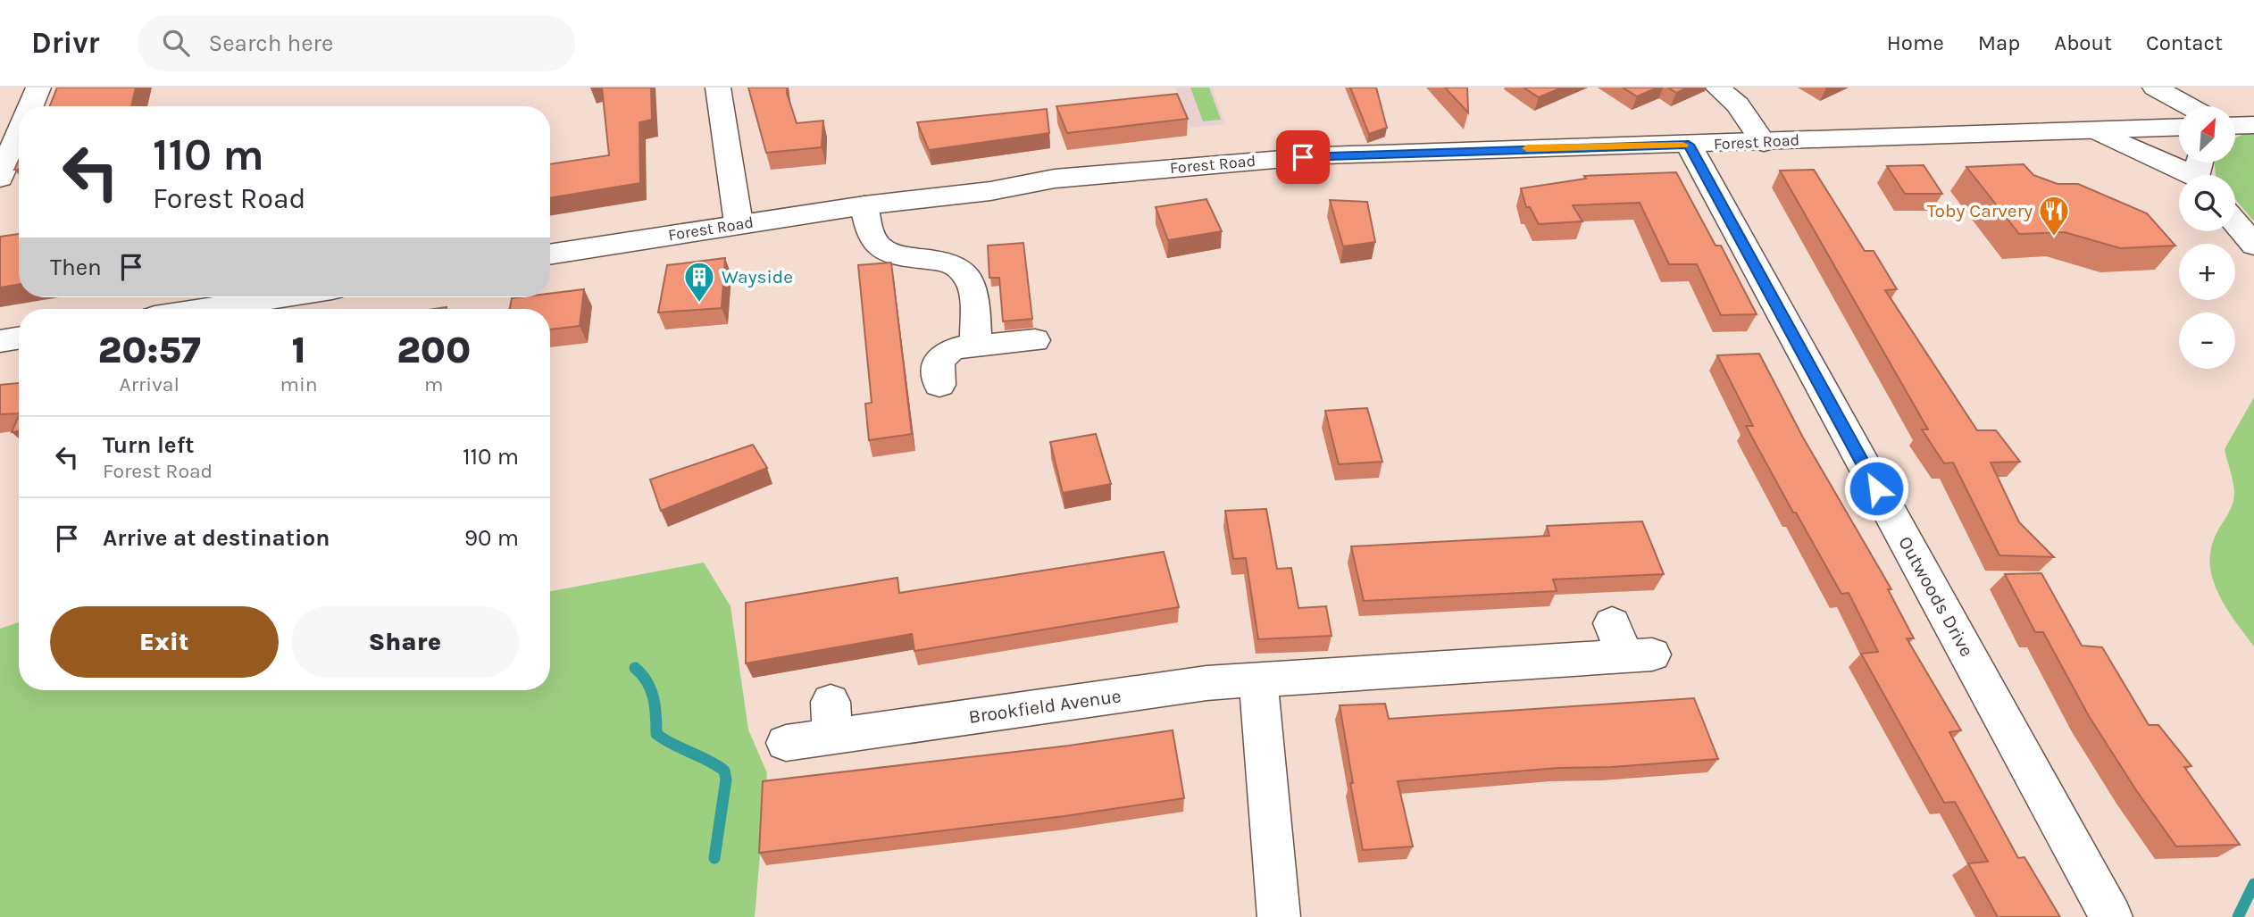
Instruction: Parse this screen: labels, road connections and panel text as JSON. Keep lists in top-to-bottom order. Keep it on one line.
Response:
{"streets":{"street":["Forest Road","Outwoods Drive","Brookfield Avenue"]},"crossings":[["Forest Road","Outwoods Drive"]],"places":{"restaurant":["Toby Carvery"],"building":["Wayside"]},"north":"top right","page":{"header":"Drivr","search":"Search here","nav":["Home","Map","About","Contact"],"map_buttons":["+","−"],"turn":["110 m","Forest Road"],"then":"Then","eta":["20:57","Arrival","1","min","200","m"],"list":[{"name":"Turn left","note":"Forest Road","value":"110 m"},{"name":"Arrive at destination","value":"90 m"}],"buttons":["Exit","Share"]}}
